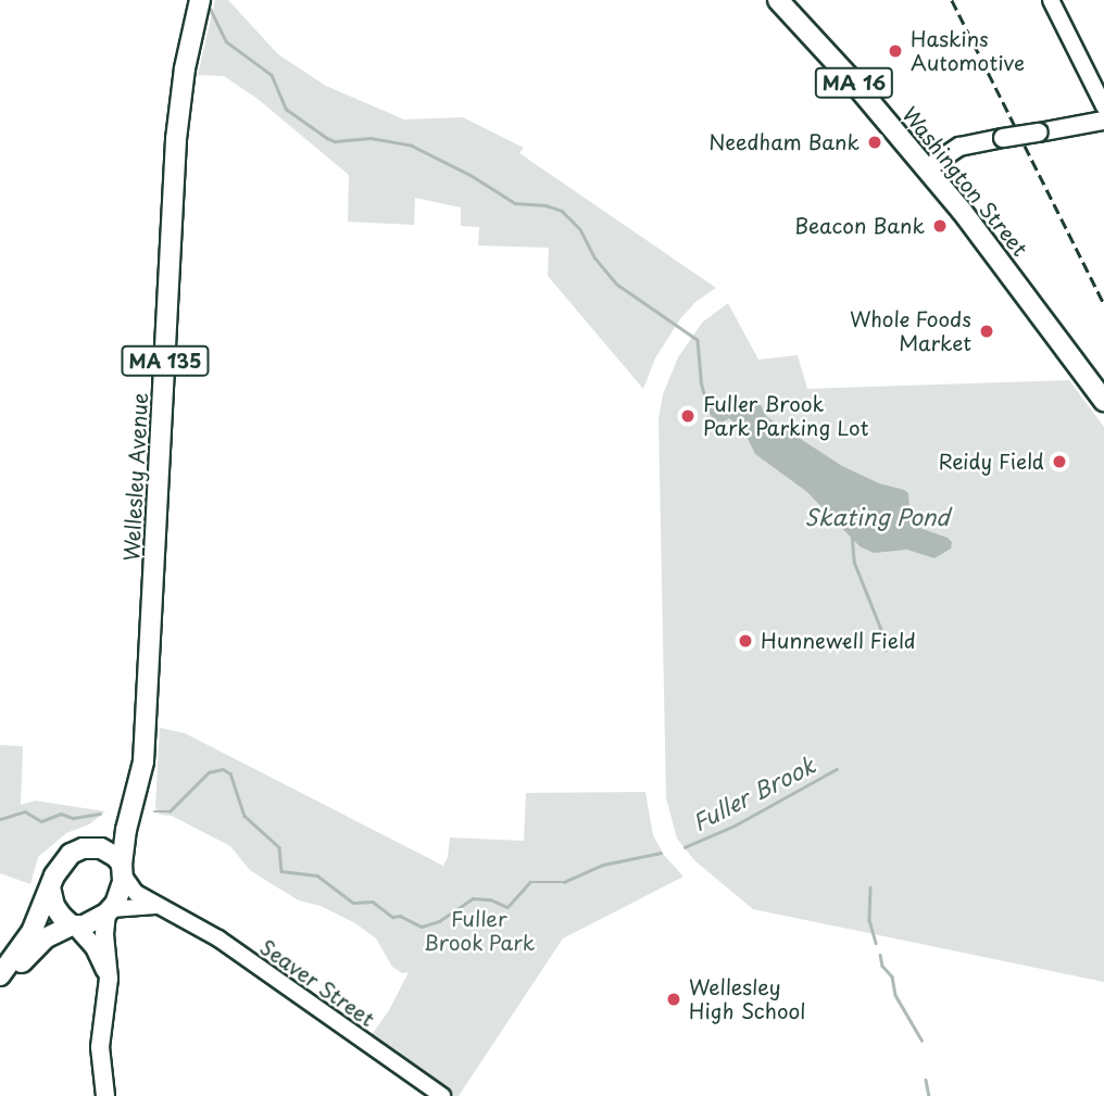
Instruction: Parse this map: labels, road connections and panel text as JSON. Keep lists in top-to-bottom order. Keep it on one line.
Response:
{"streets":{"main road":["MA 16","Washington Street","MA 135","Wellesley Avenue"],"street":["Seaver Street"]},"crossings":[["MA 135","Wellesley Avenue"],["MA 135","Seaver Street"],["Wellesley Avenue","Seaver Street"]],"water":["Skating Pond","Fuller Brook"],"parks":["Fuller Brook Park"],"places":["Haskins Automotive","Needham Bank","Beacon Bank","Whole Foods Market","Fuller Brook Park Parking Lot","Reidy Field","Hunnewell Field","Wellesley High School"]}
